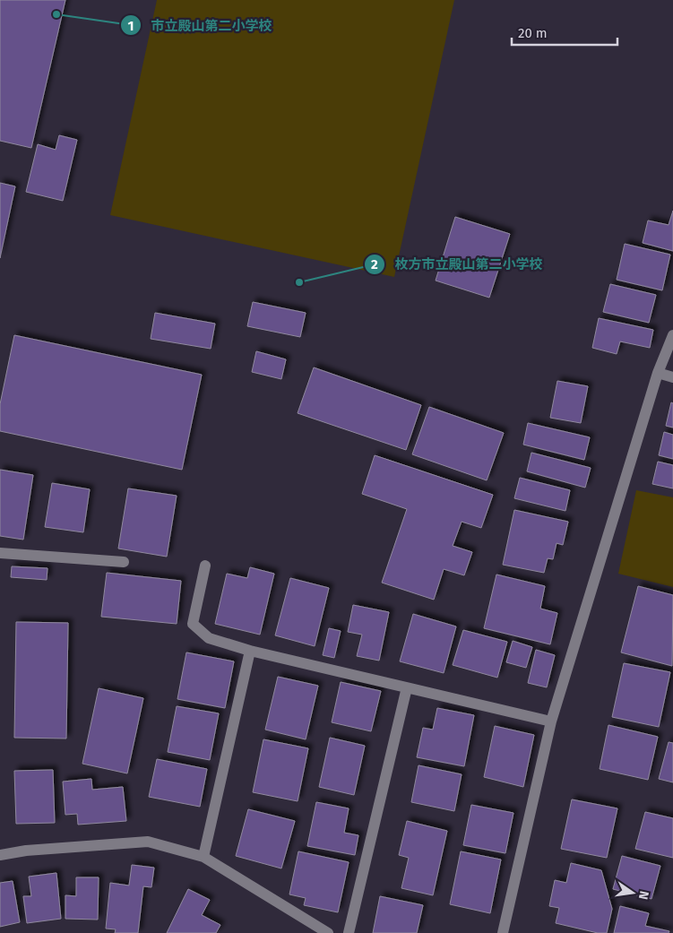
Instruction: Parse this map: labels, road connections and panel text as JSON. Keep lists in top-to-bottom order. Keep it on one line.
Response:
{"places":["市立殿山第二小学校","枚方市立殿山第二小学校"],"scale_bar":"20 m","north":"right"}
